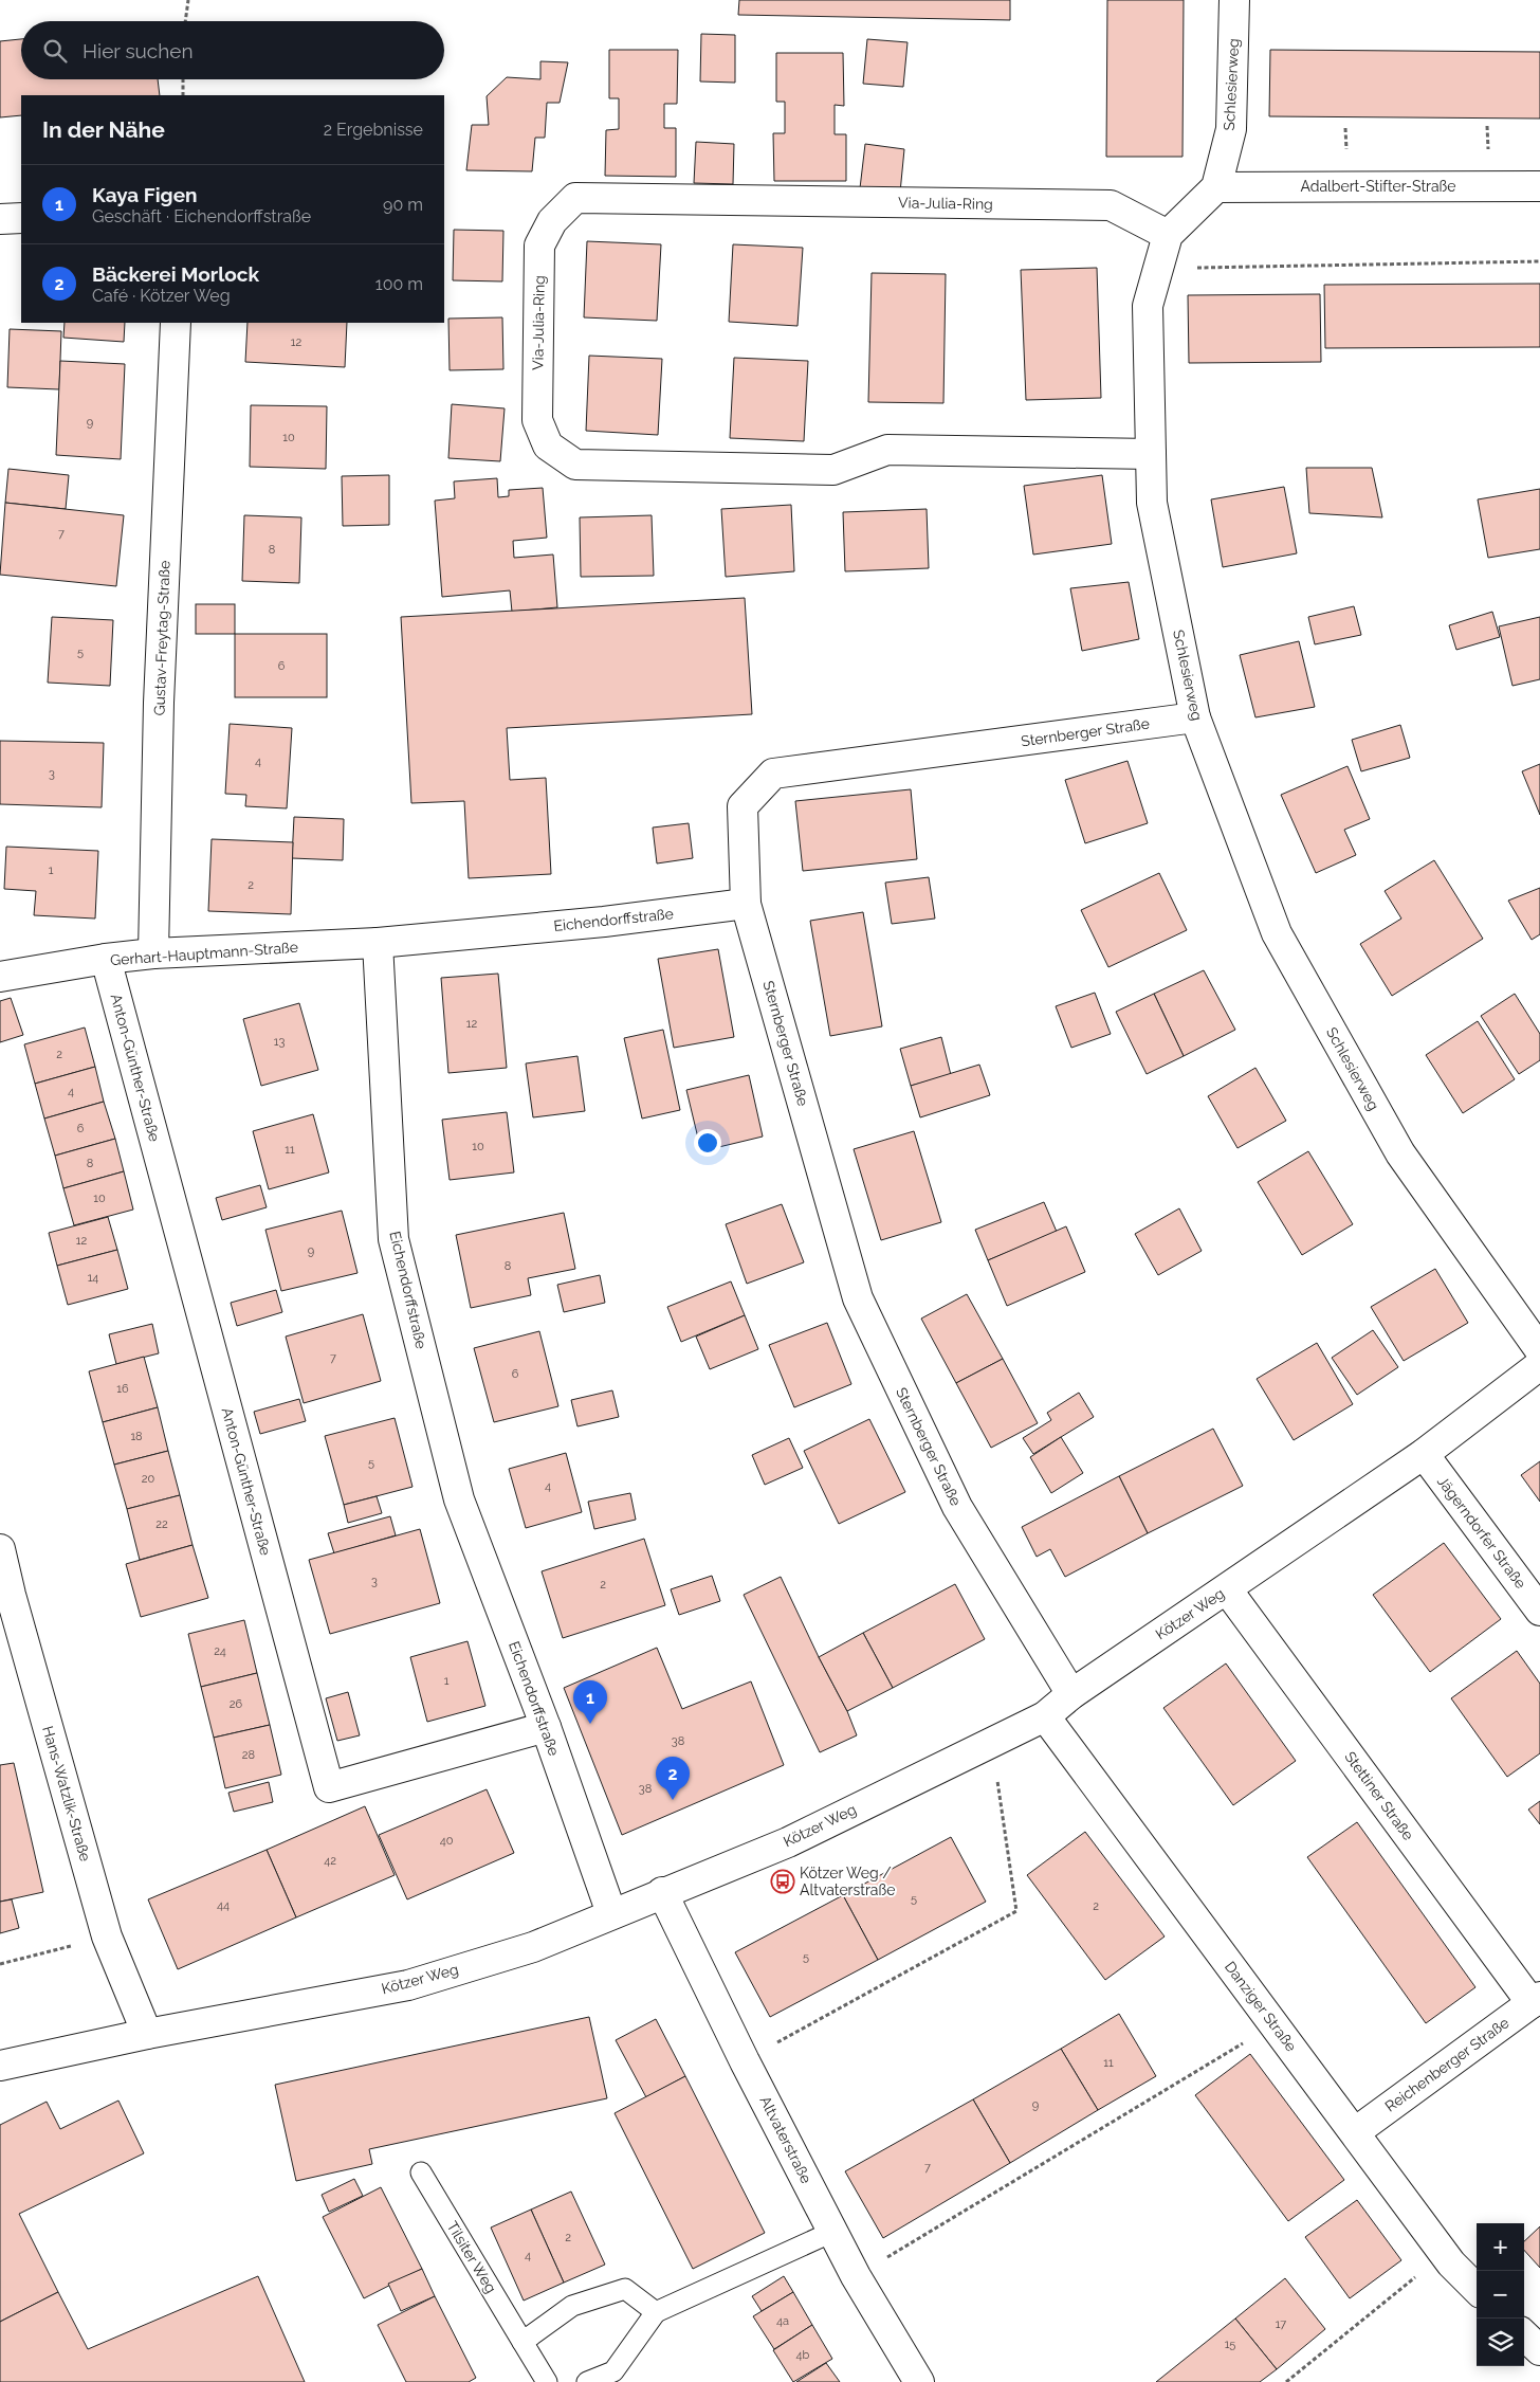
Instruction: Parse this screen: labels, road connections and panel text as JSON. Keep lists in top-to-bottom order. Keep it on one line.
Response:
{"streets":{"street":["Schlesierweg","Adalbert-Stifter-Straße","Via-Julia-Ring","Gustav-Freytag-Straße","Sternberger Straße","Eichendorffstraße","Gerhart-Hauptmann-Straße","Anton-Günther-Straße","Jägerndorfer Straße","Kötzer Weg","Hans-Watzlik-Straße","Stettiner Straße","Danziger Straße","Reichenberger Straße","Altvaterstraße"],"lane":["Tilsiter Weg"]},"crossings":[["Schlesierweg","Adalbert-Stifter-Straße"],["Schlesierweg","Via-Julia-Ring"],["Schlesierweg","Sternberger Straße"],["Gustav-Freytag-Straße","Gerhart-Hauptmann-Straße"],["Sternberger Straße","Eichendorffstraße"],["Sternberger Straße","Kötzer Weg"],["Eichendorffstraße","Gerhart-Hauptmann-Straße"],["Eichendorffstraße","Anton-Günther-Straße"],["Eichendorffstraße","Kötzer Weg"],["Gerhart-Hauptmann-Straße","Anton-Günther-Straße"],["Jägerndorfer Straße","Kötzer Weg"],["Kötzer Weg","Hans-Watzlik-Straße"],["Kötzer Weg","Stettiner Straße"],["Kötzer Weg","Danziger Straße"],["Kötzer Weg","Altvaterstraße"],["Stettiner Straße","Reichenberger Straße"],["Danziger Straße","Reichenberger Straße"]],"places":{"bus stop":["Kötzer Weg / Altvaterstraße"]},"house_numbers":["12","9","10","7","8","5","6","4","3","1","2","12","13","2","4","6","10","11","8","10","12","9","8","14","7","6","16","18","5","20","4","22","3","2","24","1","26","38","28","38","40","42","5","44","2","5","11","9","7","2","4","4a","17","15","4b"],"page":{"search":"Hier suchen","heading":["In der Nähe","2 Ergebnisse"],"list":[{"mark":"1","name":"Kaya Figen","note":"Geschäft · Eichendorffstraße","value":"90 m"},{"mark":"2","name":"Bäckerei Morlock","note":"Café · Kötzer Weg","value":"100 m"}],"pins":["1","2"],"map_buttons":["+","−"]}}
